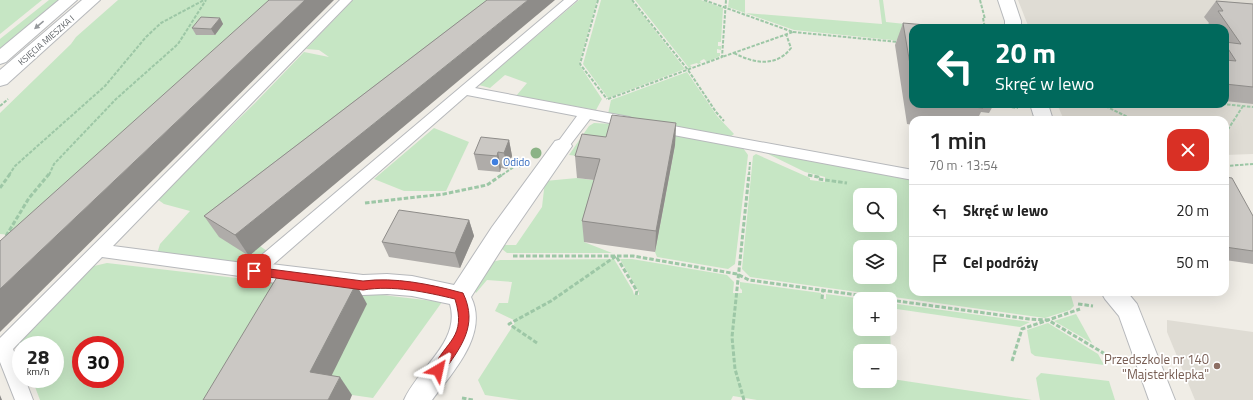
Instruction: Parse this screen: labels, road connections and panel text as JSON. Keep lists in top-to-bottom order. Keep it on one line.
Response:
{"streets":{"street":["KSIĘCIA MIESZKA I"]},"places":["Odido","Przedszkole nr 140 \"Majsterklepka\""],"page":{"turn":["20 m","Skręć w lewo"],"heading":["1 min","70 m · 13:54"],"list":[{"name":"Skręć w lewo","value":"20 m"},{"name":"Cel podróży","value":"50 m"}],"map_buttons":["+","−"],"speed":"28 km/h","limit":"30"}}
